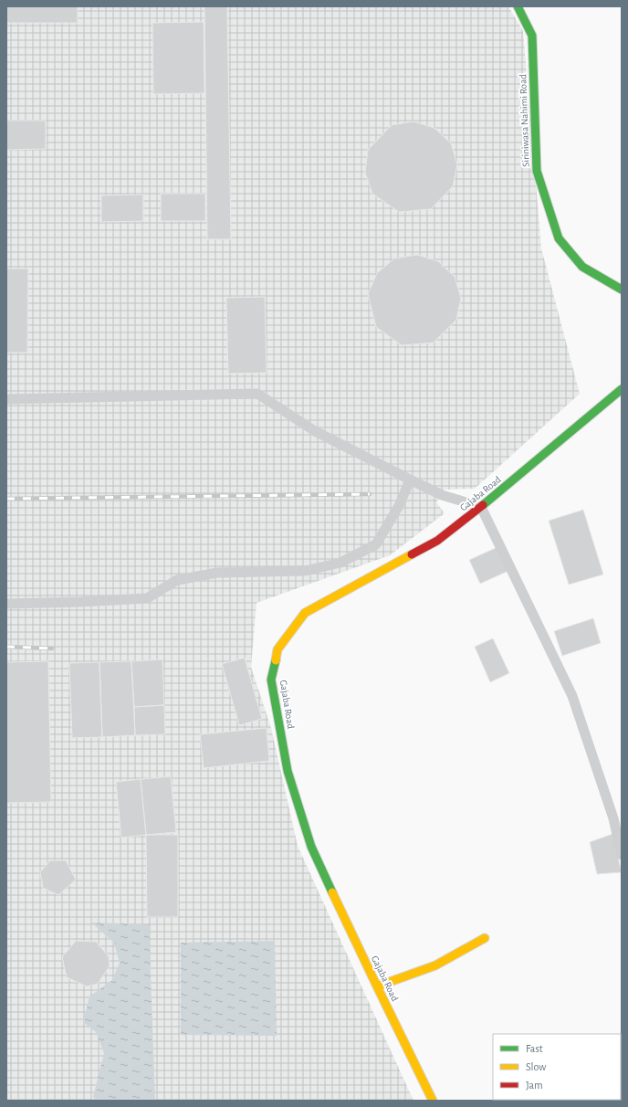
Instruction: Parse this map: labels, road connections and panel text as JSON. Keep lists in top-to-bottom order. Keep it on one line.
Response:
{"streets":{"main road":["Siriniwasa Nahimi Road","Gajaba Road"]},"legend":["Fast","Slow","Jam"]}
